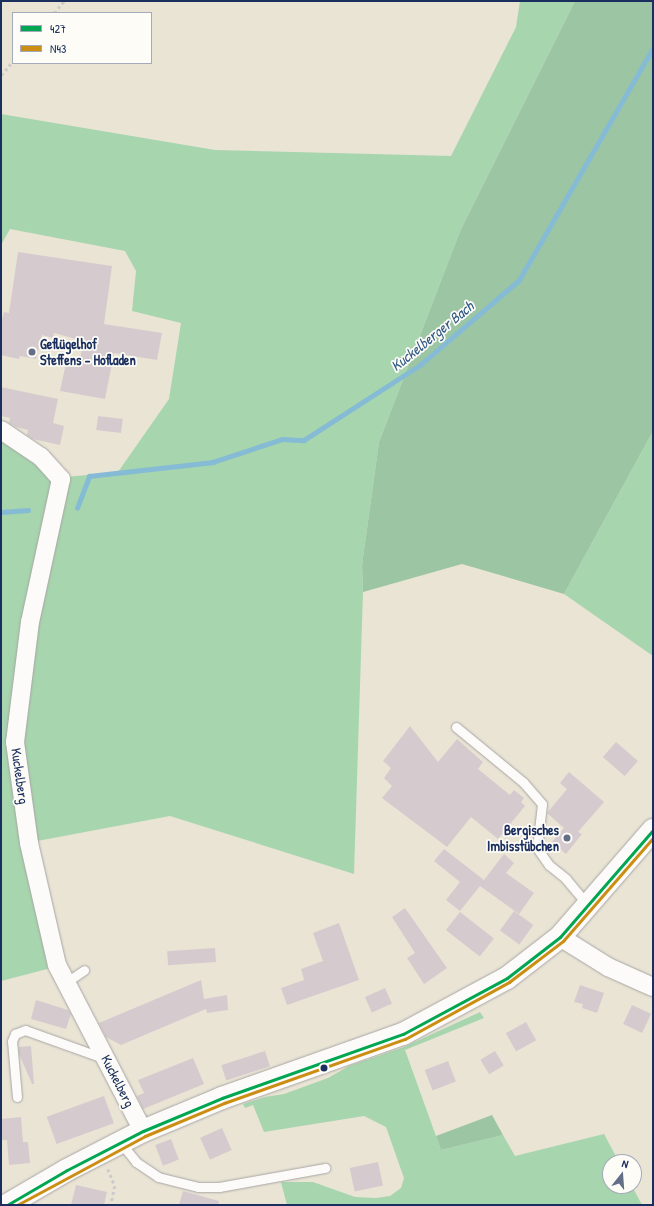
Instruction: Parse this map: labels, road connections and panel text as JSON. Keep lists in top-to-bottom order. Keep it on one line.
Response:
{"streets":{"street":["Kuckelberg"]},"water":["Kuckelberger Bach"],"places":["Geflügelhof Steffens - Hofladen","Bergisches Imbisstübchen"],"lines":["transit line 427","transit line N43"],"legend":["427","N43"],"north":"top"}
